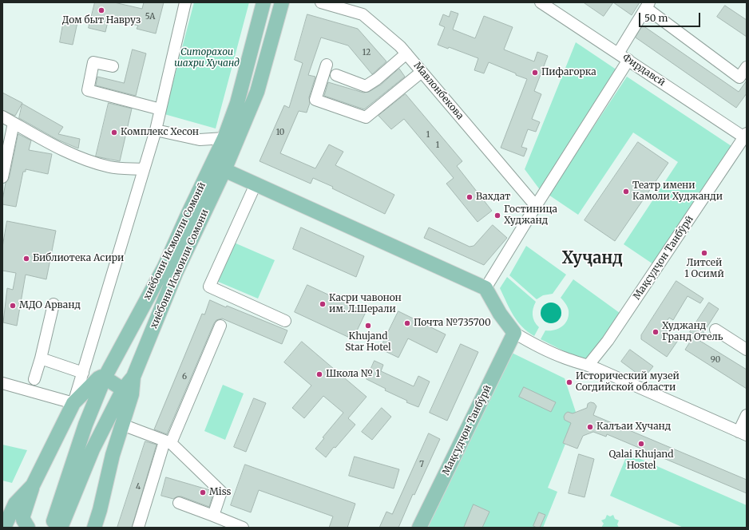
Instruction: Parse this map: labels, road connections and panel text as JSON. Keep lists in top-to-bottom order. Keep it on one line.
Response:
{"streets":{"main road":["хиёбони Исмоили Сомонӣ","Мақсудҷон Танбӯрӣ","хиёбони Исмоили Сомони"],"street":["Фирдавсӣ","Мавлонбекова"]},"crossings":[["Фирдавсӣ","Мақсудҷон Танбӯрӣ"]],"districts":["Хуҷанд"],"parks":["Ситорахои шахри Хучанд"],"places":["Дом быт Навруз","Пифагорка","Комплекс Хесон","Театр имени Камоли Худжанди","Вахдат","Гостиница Худжанд","Литсей 1 Осимӣ","Библиотека Асири","Касри чавонон им. Л.Шерали","МДО Арванд","Почта №735700","Khujand Star Hotel","Худжанд Гранд Отель","Школа № 1","Исторический музей Согдийской области","Калъаи Хучанд","Qalai Khujand Hostel","Miss"],"house_numbers":["5А","12","10","1","1","90","6","7","4"],"scale_bar":"50 m"}
